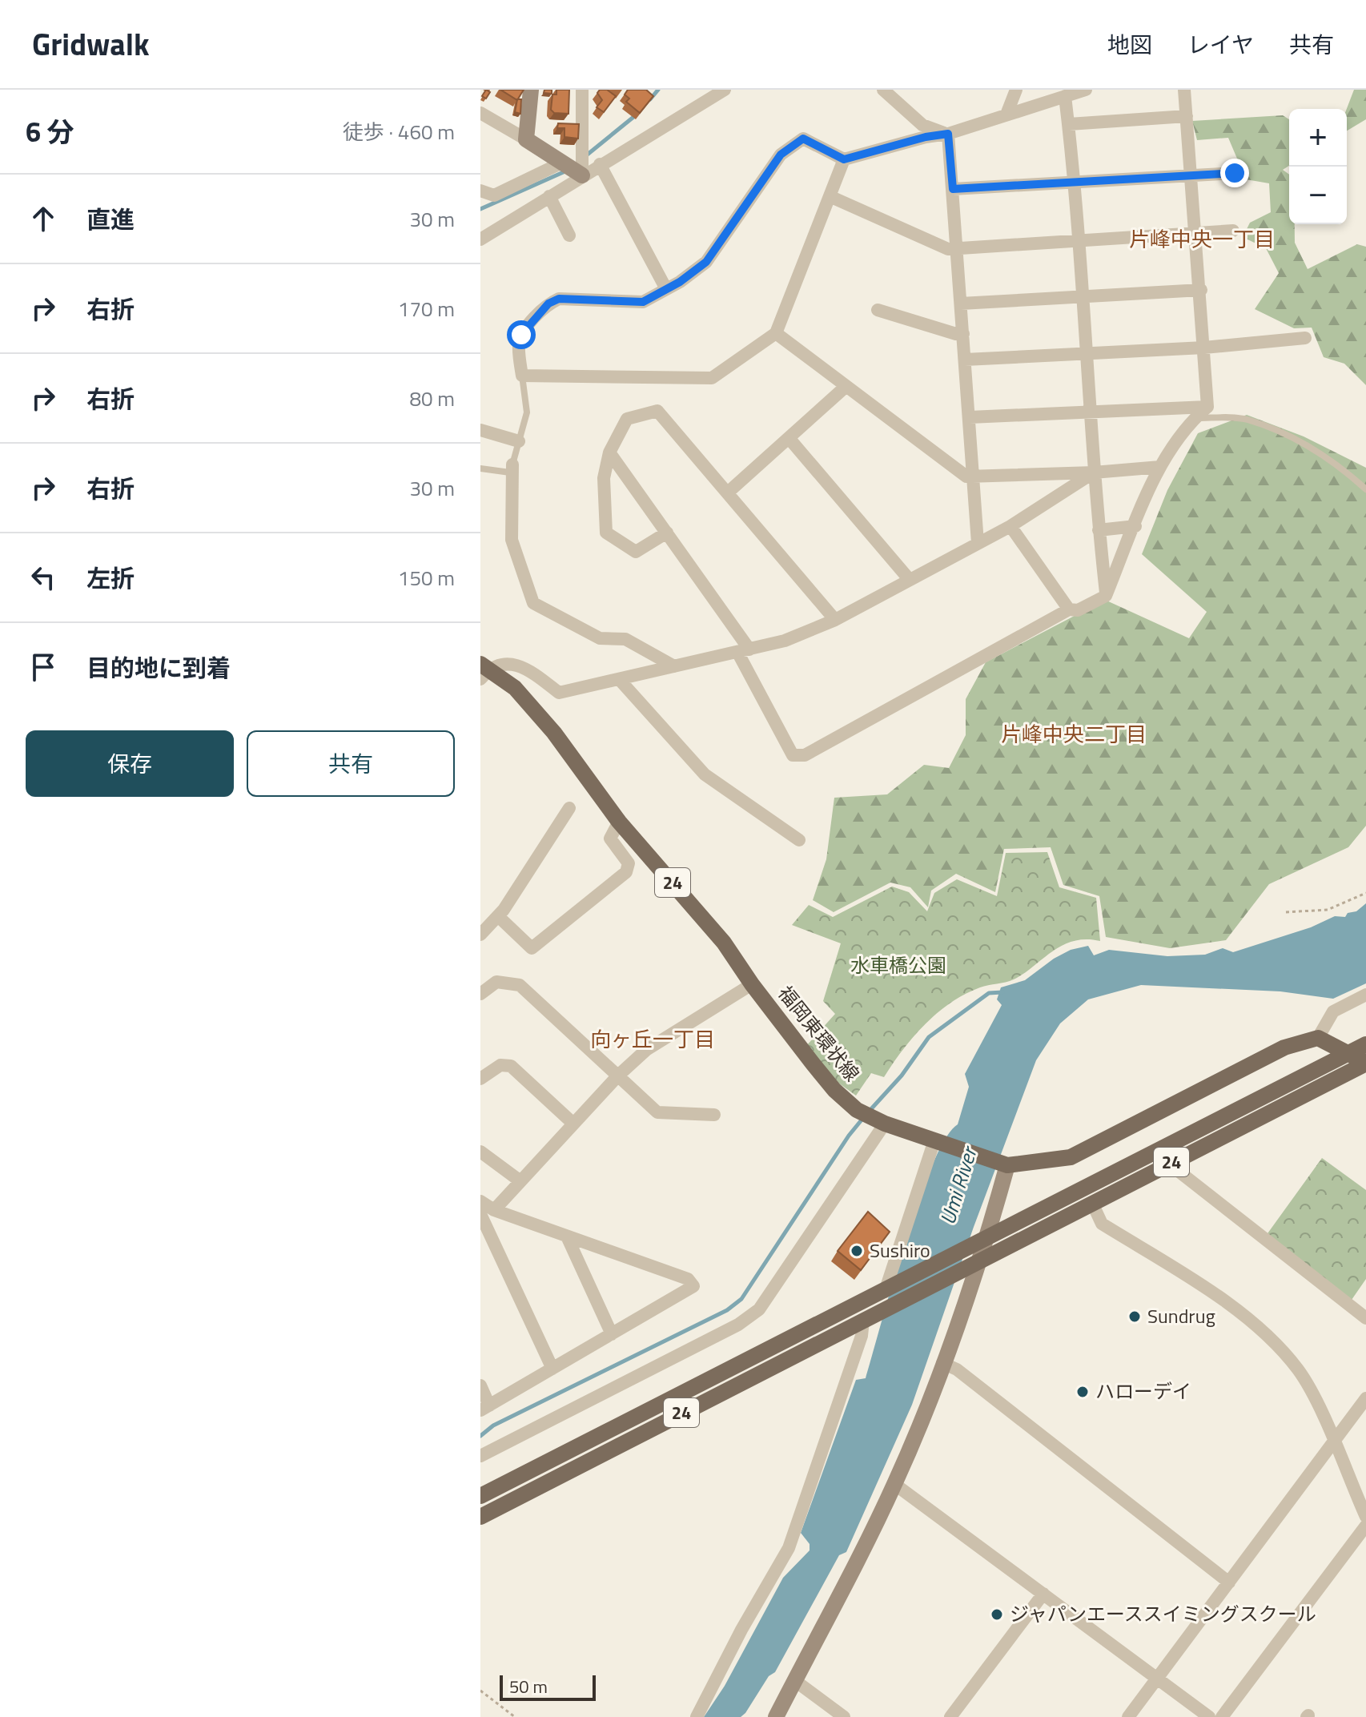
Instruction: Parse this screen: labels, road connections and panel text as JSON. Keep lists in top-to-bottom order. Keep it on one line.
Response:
{"streets":{"main road":["24","福岡東環状線"]},"crossings":[["24","福岡東環状線"]],"districts":["片峰中央一丁目","片峰中央二丁目","向ヶ丘一丁目"],"water":["Umi River"],"parks":["水車橋公園"],"places":["Sushiro","Sundrug","ハローデイ","ジャパンエーススイミングスクール"],"scale_bar":"50 m","page":{"header":"Gridwalk","nav":["地図","レイヤ","共有"],"heading":["6 分","徒歩 · 460 m"],"map_buttons":["+","−"],"list":[["直進","30 m"],["右折","170 m"],["右折","80 m"],["右折","30 m"],["左折","150 m"],"目的地に到着"],"buttons":["保存","共有"],"scale":"50 m"}}
